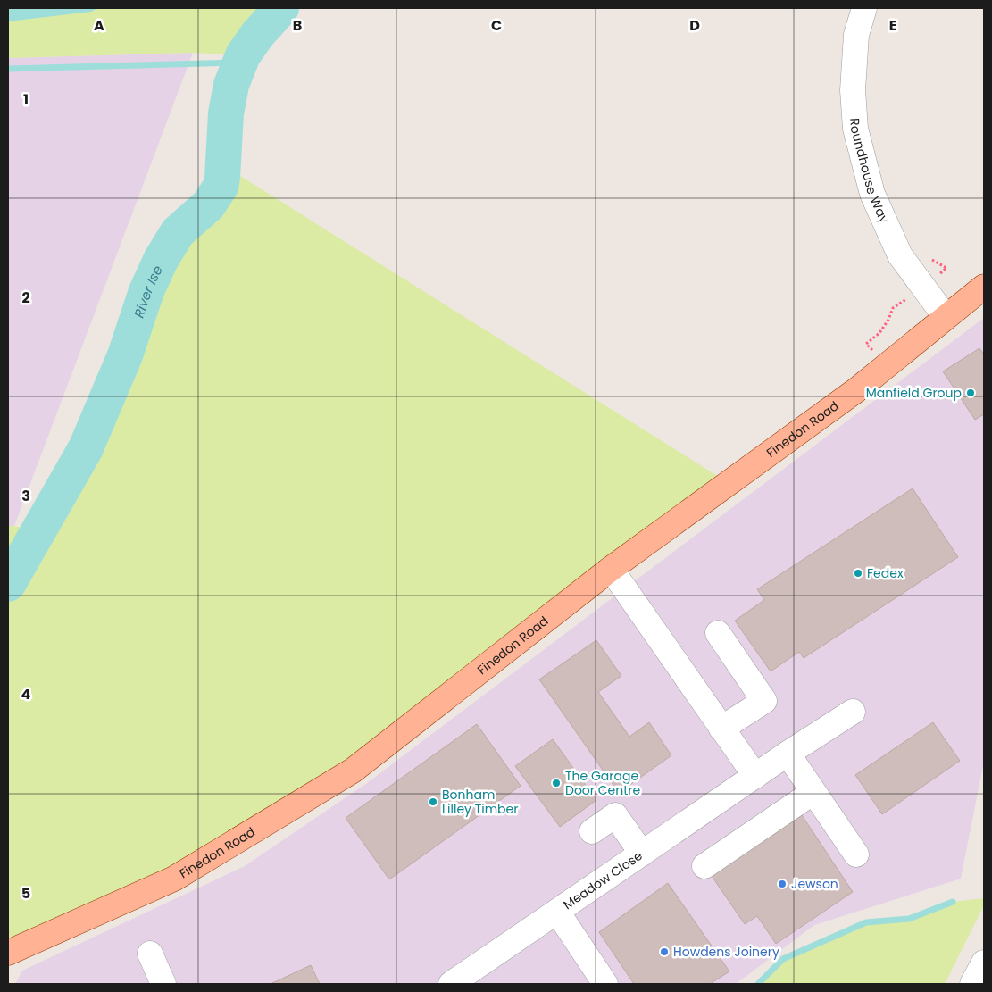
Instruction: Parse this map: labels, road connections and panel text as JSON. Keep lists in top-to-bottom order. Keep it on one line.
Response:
{"streets":{"main road":["Finedon Road"],"street":["Roundhouse Way","Meadow Close"]},"crossings":[["Roundhouse Way","Finedon Road"]],"water":["River Ise"],"places":["Manfield Group","Fedex","The Garage Door Centre","Bonham Lilley Timber","Jewson","Howdens Joinery"],"grid":{"columns":["A","B","C","D","E"],"rows":["1","2","3","4","5"]}}
